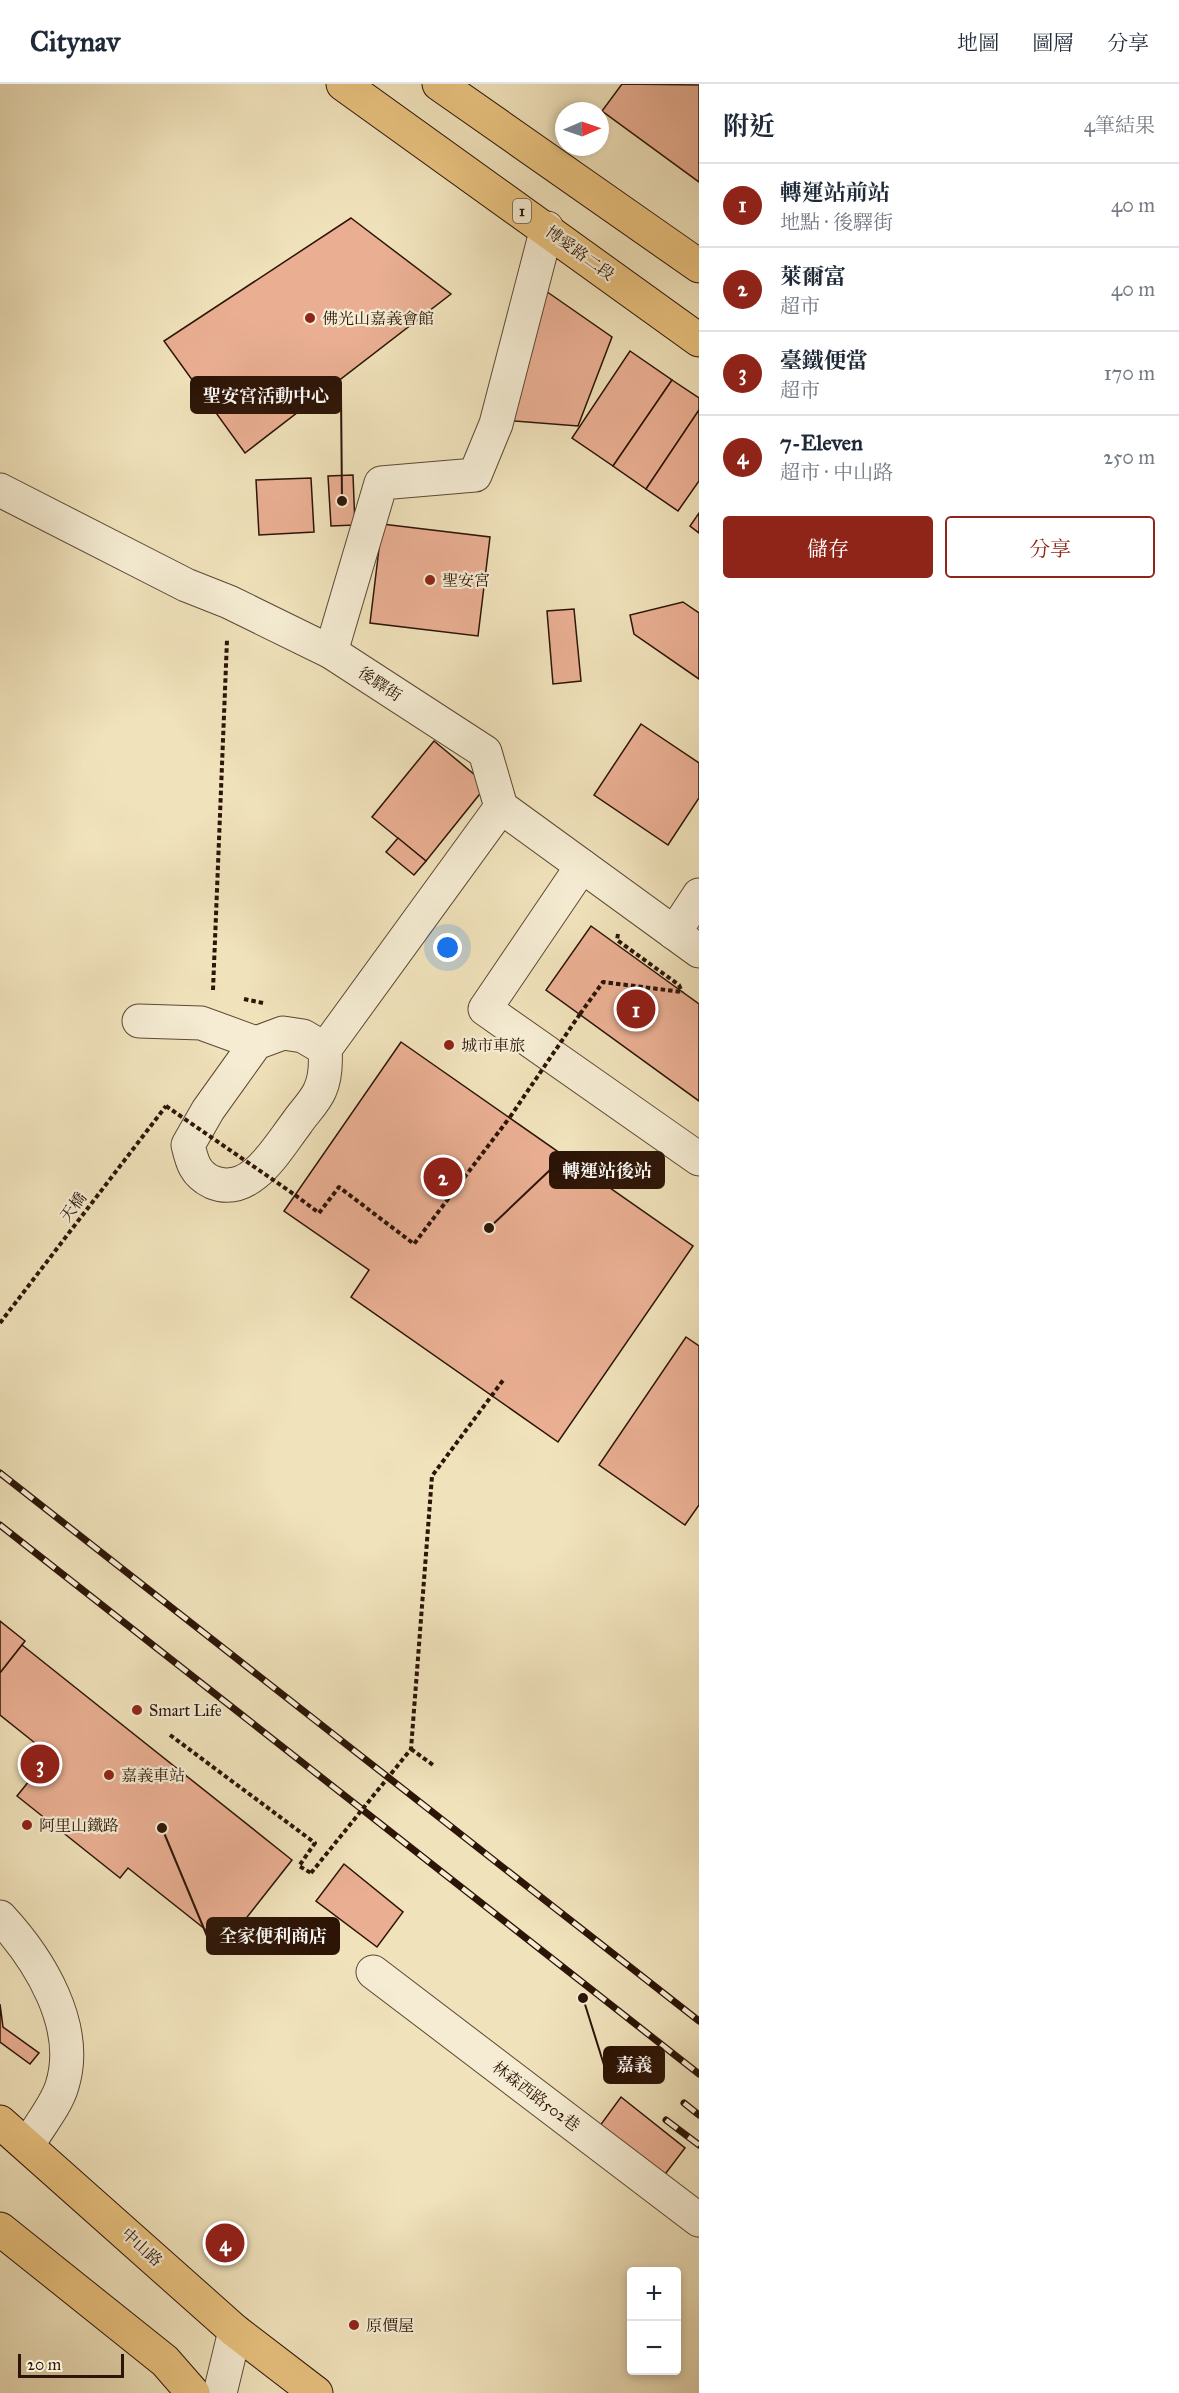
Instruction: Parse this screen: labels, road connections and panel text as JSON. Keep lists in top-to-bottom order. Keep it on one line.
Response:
{"streets":{"main road":["1","博愛路二段","中山路"],"street":["後驛街","林森西路502巷"],"path":["天橋"]},"places":["佛光山嘉義會館","聖安宮活動中心","聖安宮","城市車旅","轉運站後站","Smart Life","嘉義車站","阿里山鐵路","全家便利商店","嘉義","原價屋"],"scale_bar":"20 m","north":"right","page":{"header":"Citynav","nav":["地圖","圖層","分享"],"heading":["附近","4筆結果"],"list":[{"mark":"1","name":"轉運站前站","note":"地點 · 後驛街","value":"40 m"},{"mark":"2","name":"萊爾富","note":"超市","value":"40 m"},{"mark":"3","name":"臺鐵便當","note":"超市","value":"170 m"},{"mark":"4","name":"7-Eleven","note":"超市 · 中山路","value":"250 m"}],"buttons":["儲存","分享"],"pins":["1","2","3","4"],"map_buttons":["+","−"],"scale":"20 m"}}
